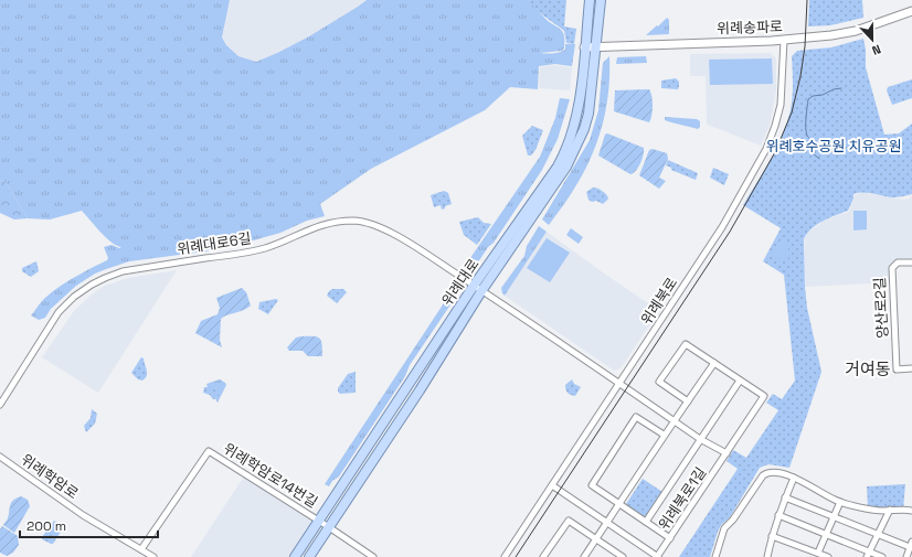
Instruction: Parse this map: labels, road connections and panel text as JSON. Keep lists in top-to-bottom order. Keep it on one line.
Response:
{"streets":{"main road":["위례송파로","위례대로"],"street":["위례대로6길","위례북로","양산로2길","위례학암로14번길","위례학암로","위례북로1길"]},"crossings":[["위례송파로","위례대로"],["위례송파로","위례북로"],["위례대로6길","위례대로"],["위례대로6길","위례북로"],["위례대로","위례학암로14번길"],["위례학암로14번길","위례학암로"]],"districts":["거여동"],"parks":["위례호수공원 치유공원"],"scale_bar":"200 m","north":"bottom"}
